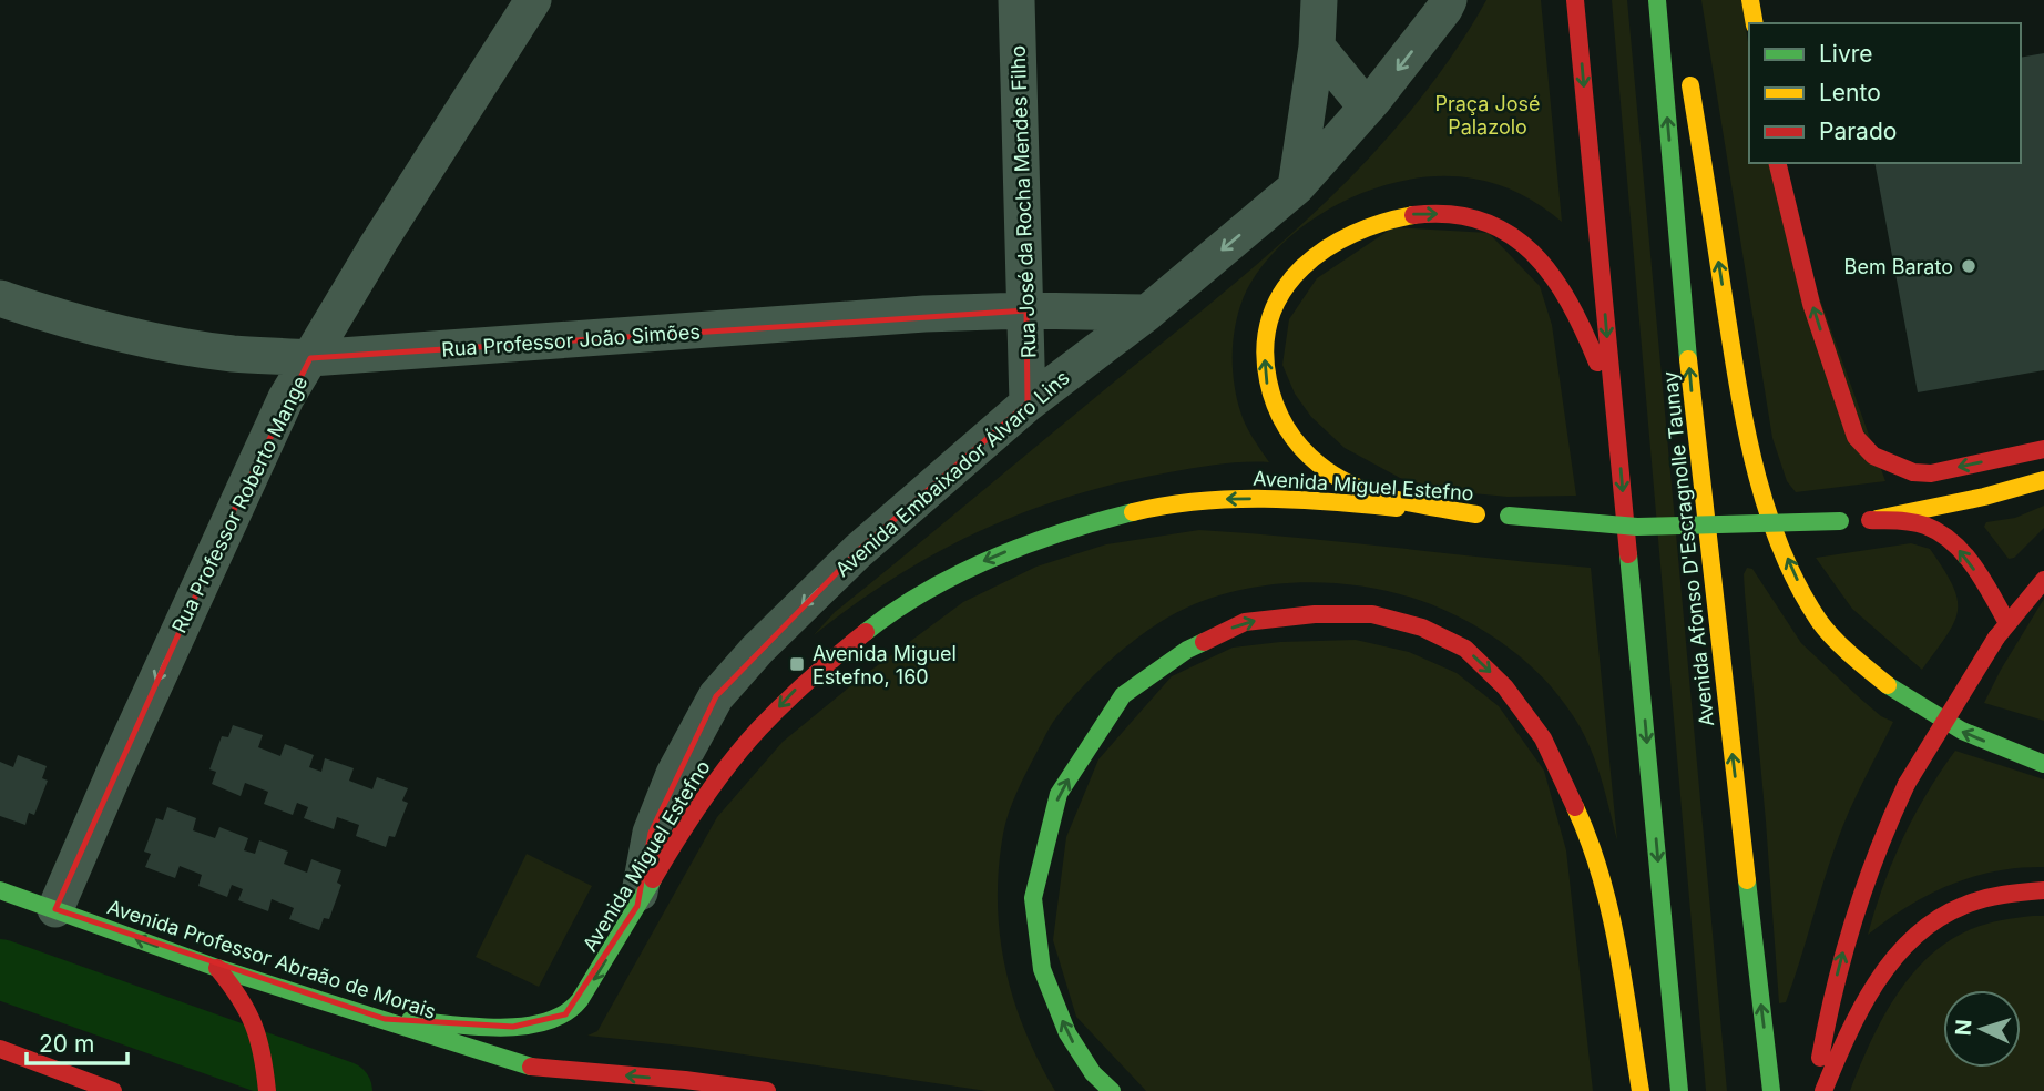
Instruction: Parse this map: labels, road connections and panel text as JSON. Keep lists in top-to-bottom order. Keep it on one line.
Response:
{"streets":{"main road":["Avenida Miguel Estefno","Avenida Afonso D'Escragnolle Taunay","Avenida Professor Abraão de Morais"],"street":["Rua José da Rocha Mendes Filho","Rua Professor João Simões","Avenida Embaixador Álvaro Lins","Rua Professor Roberto Mange"]},"crossings":[["Rua José da Rocha Mendes Filho","Rua Professor João Simões"],["Rua José da Rocha Mendes Filho","Avenida Embaixador Álvaro Lins"],["Rua Professor João Simões","Avenida Embaixador Álvaro Lins"],["Rua Professor João Simões","Rua Professor Roberto Mange"],["Avenida Embaixador Álvaro Lins","Avenida Miguel Estefno"],["Avenida Miguel Estefno","Avenida Professor Abraão de Morais"],["Rua Professor Roberto Mange","Avenida Professor Abraão de Morais"]],"one_way":["Avenida Embaixador Álvaro Lins","Avenida Miguel Estefno","Rua Professor Roberto Mange"],"parks":["Praça José Palazolo"],"places":{"other":["Bem Barato"],"transit":["Avenida Miguel Estefno, 160"]},"legend":["Livre","Lento","Parado"],"scale_bar":"20 m","north":"left"}
